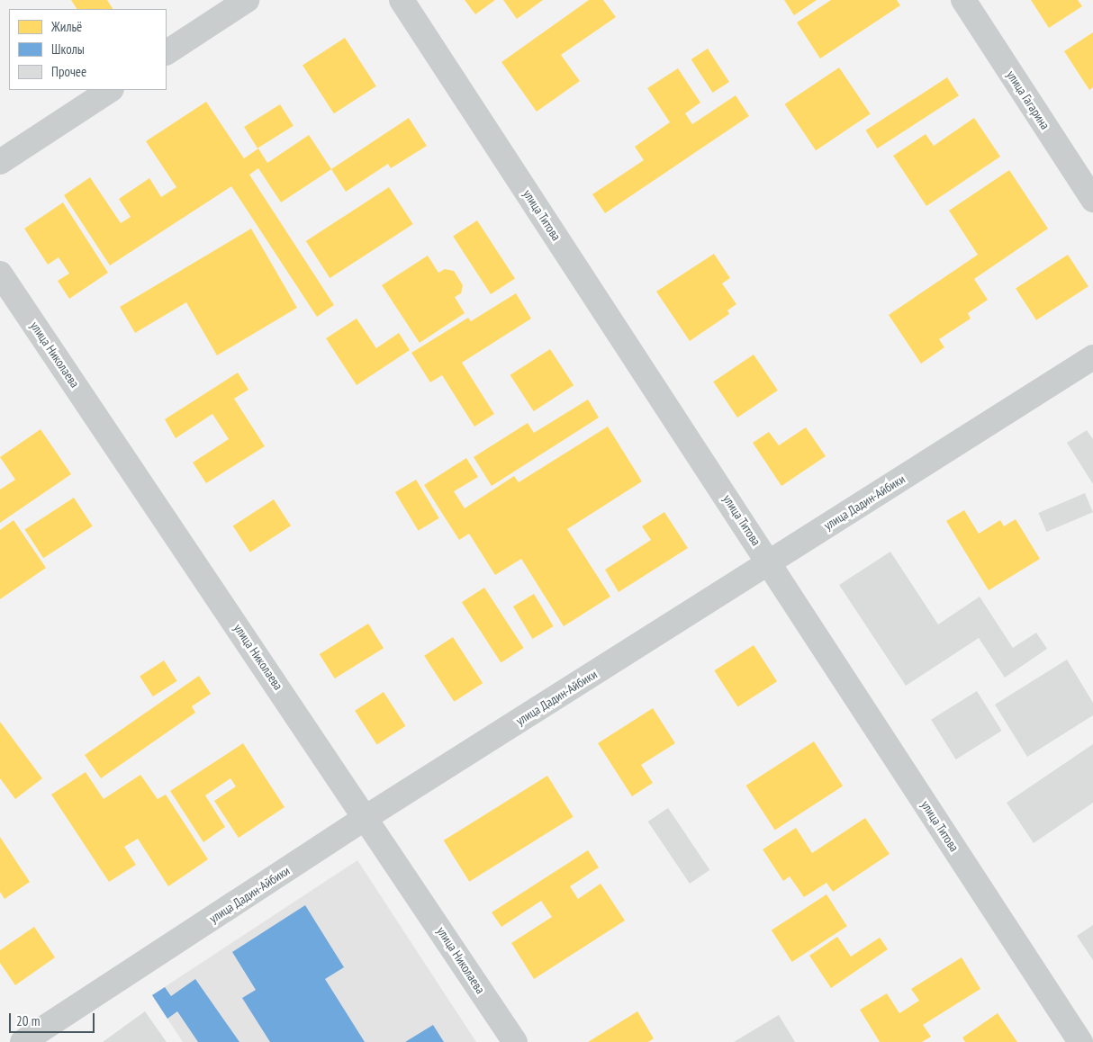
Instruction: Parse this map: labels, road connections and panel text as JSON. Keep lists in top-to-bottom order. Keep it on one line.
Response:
{"streets":{"street":["улица Гагарина","улица Титова","улица Николаева","улица Дадин-Айбики"]},"crossings":[["улица Титова","улица Дадин-Айбики"],["улица Николаева","улица Дадин-Айбики"]],"legend":["Жильё","Школы","Прочее"],"scale_bar":"20 m"}
